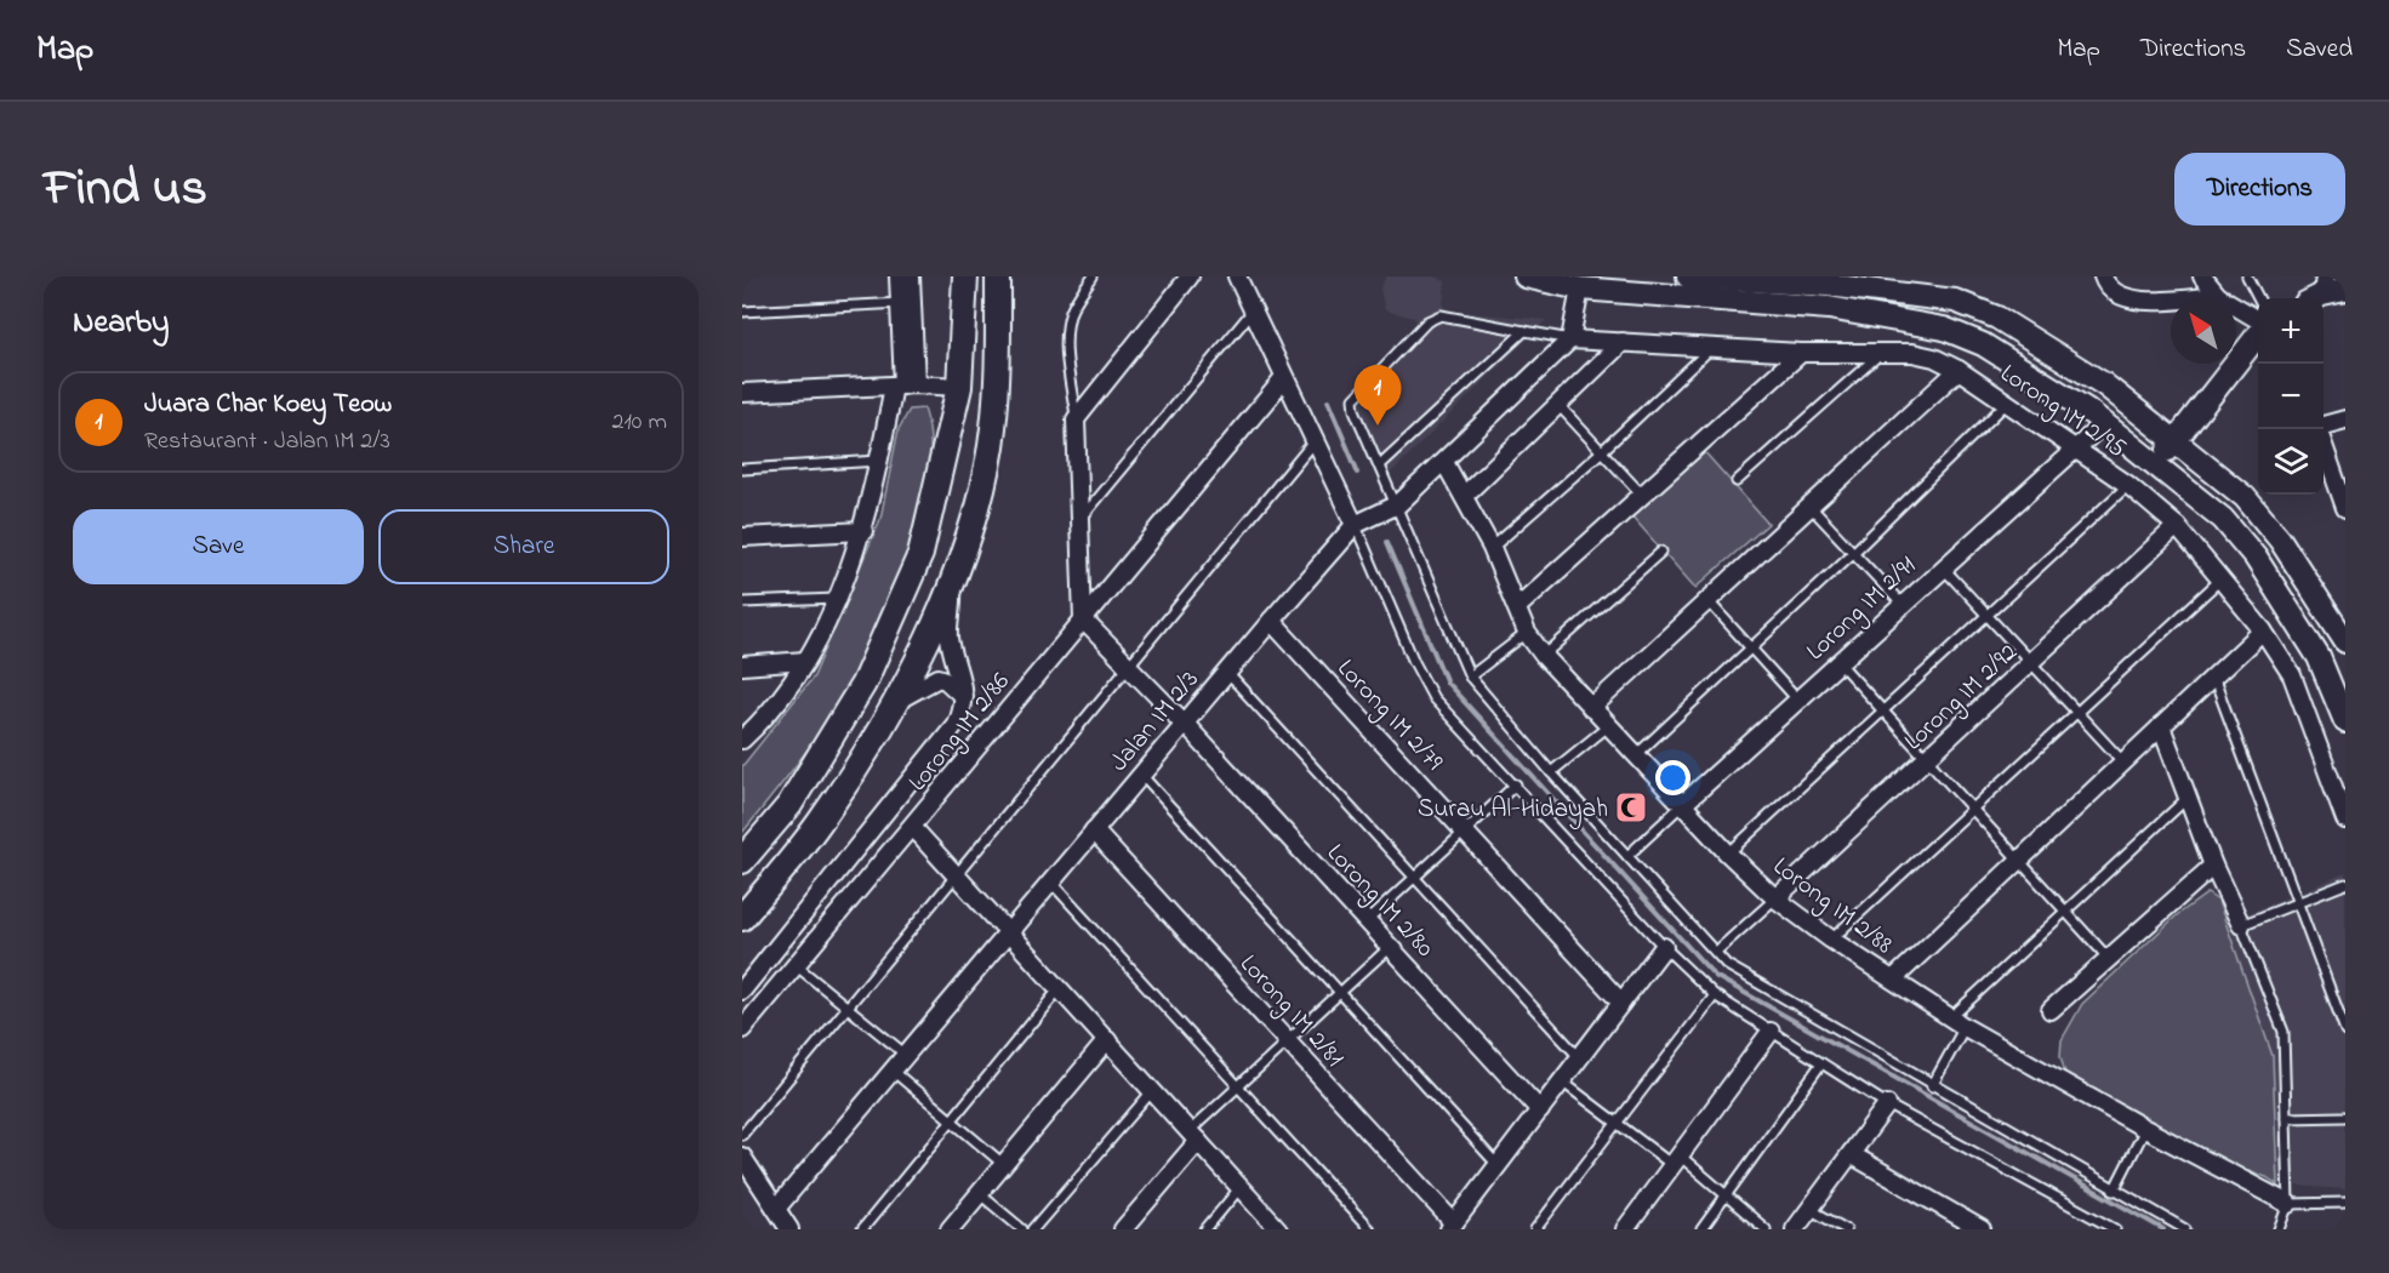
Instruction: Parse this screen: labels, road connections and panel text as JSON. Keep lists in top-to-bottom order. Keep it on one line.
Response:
{"streets":{"street":["Lorong IM 2/95","Lorong IM 2/91","Lorong IM 2/92","Lorong IM 2/79","Jalan IM 2/3","Lorong IM 2/86","Lorong IM 2/80","Lorong IM 2/88","Lorong IM 2/81"]},"crossings":[["Lorong IM 2/95","Lorong IM 2/91"],["Lorong IM 2/95","Lorong IM 2/92"],["Lorong IM 2/95","Jalan IM 2/3"],["Lorong IM 2/91","Lorong IM 2/88"],["Lorong IM 2/92","Lorong IM 2/88"],["Lorong IM 2/79","Jalan IM 2/3"],["Jalan IM 2/3","Lorong IM 2/80"],["Jalan IM 2/3","Lorong IM 2/88"],["Jalan IM 2/3","Lorong IM 2/81"],["Lorong IM 2/86","Lorong IM 2/80"]],"places":{"mosque":["Surau Al-Hidayah"]},"north":"top left","page":{"header":"Map","nav":["Map","Directions","Saved"],"title":"Find us","buttons":["Directions",["Save","Share"]],"heading":"Nearby","map_buttons":["+","−"],"pins":"1","list":[{"mark":"1","name":"Juara Char Koey Teow","note":"Restaurant · Jalan IM 2/3","value":"210 m"}]}}
